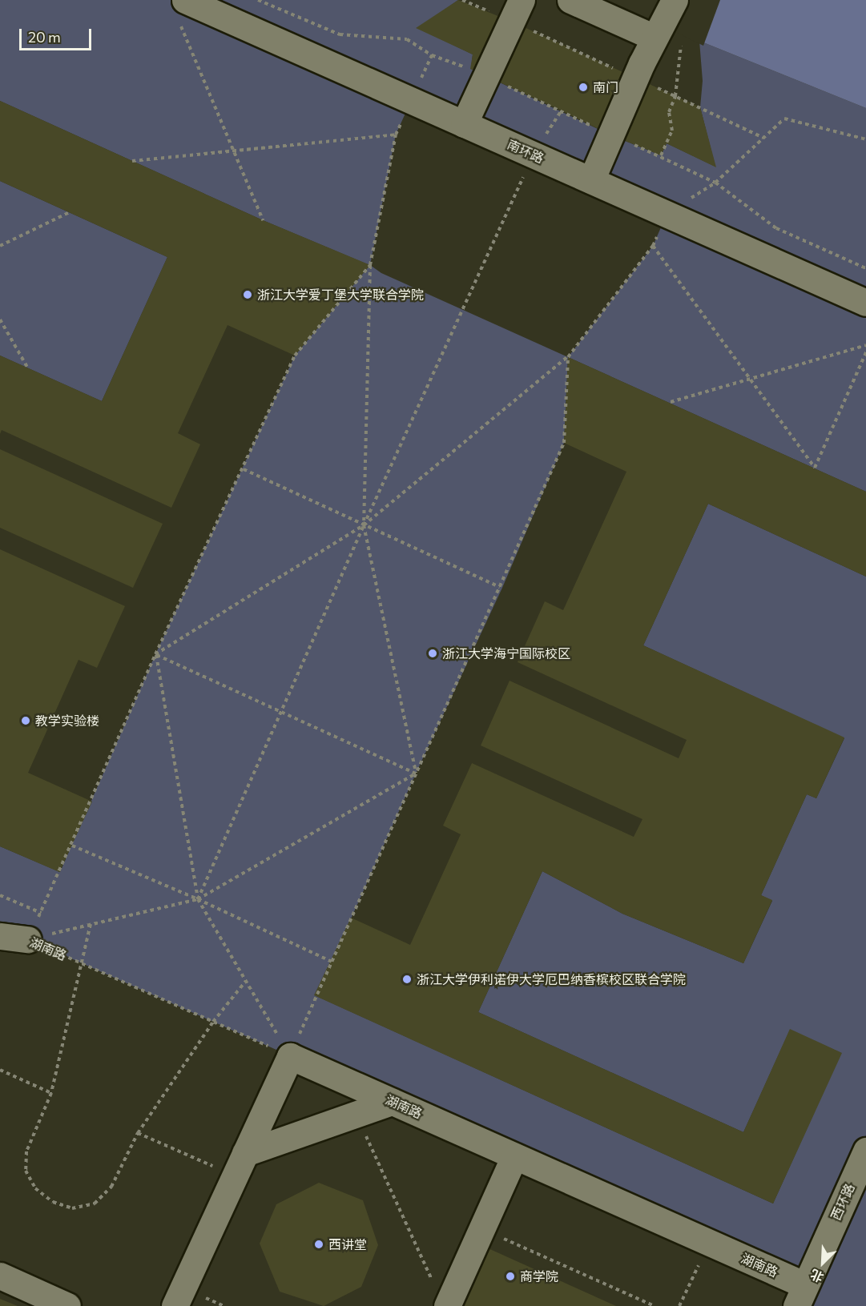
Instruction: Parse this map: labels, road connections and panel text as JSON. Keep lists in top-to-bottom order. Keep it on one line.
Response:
{"streets":{"street":["南环路","湖南路","西环路"]},"crossings":[["湖南路","西环路"]],"places":["南门","浙江大学爱丁堡大学联合学院","浙江大学海宁国际校区","教学实验楼","浙江大学伊利诺伊大学厄巴纳香槟校区联合学院","西讲堂","商学院"],"scale_bar":"20 m","north":"bottom left"}
